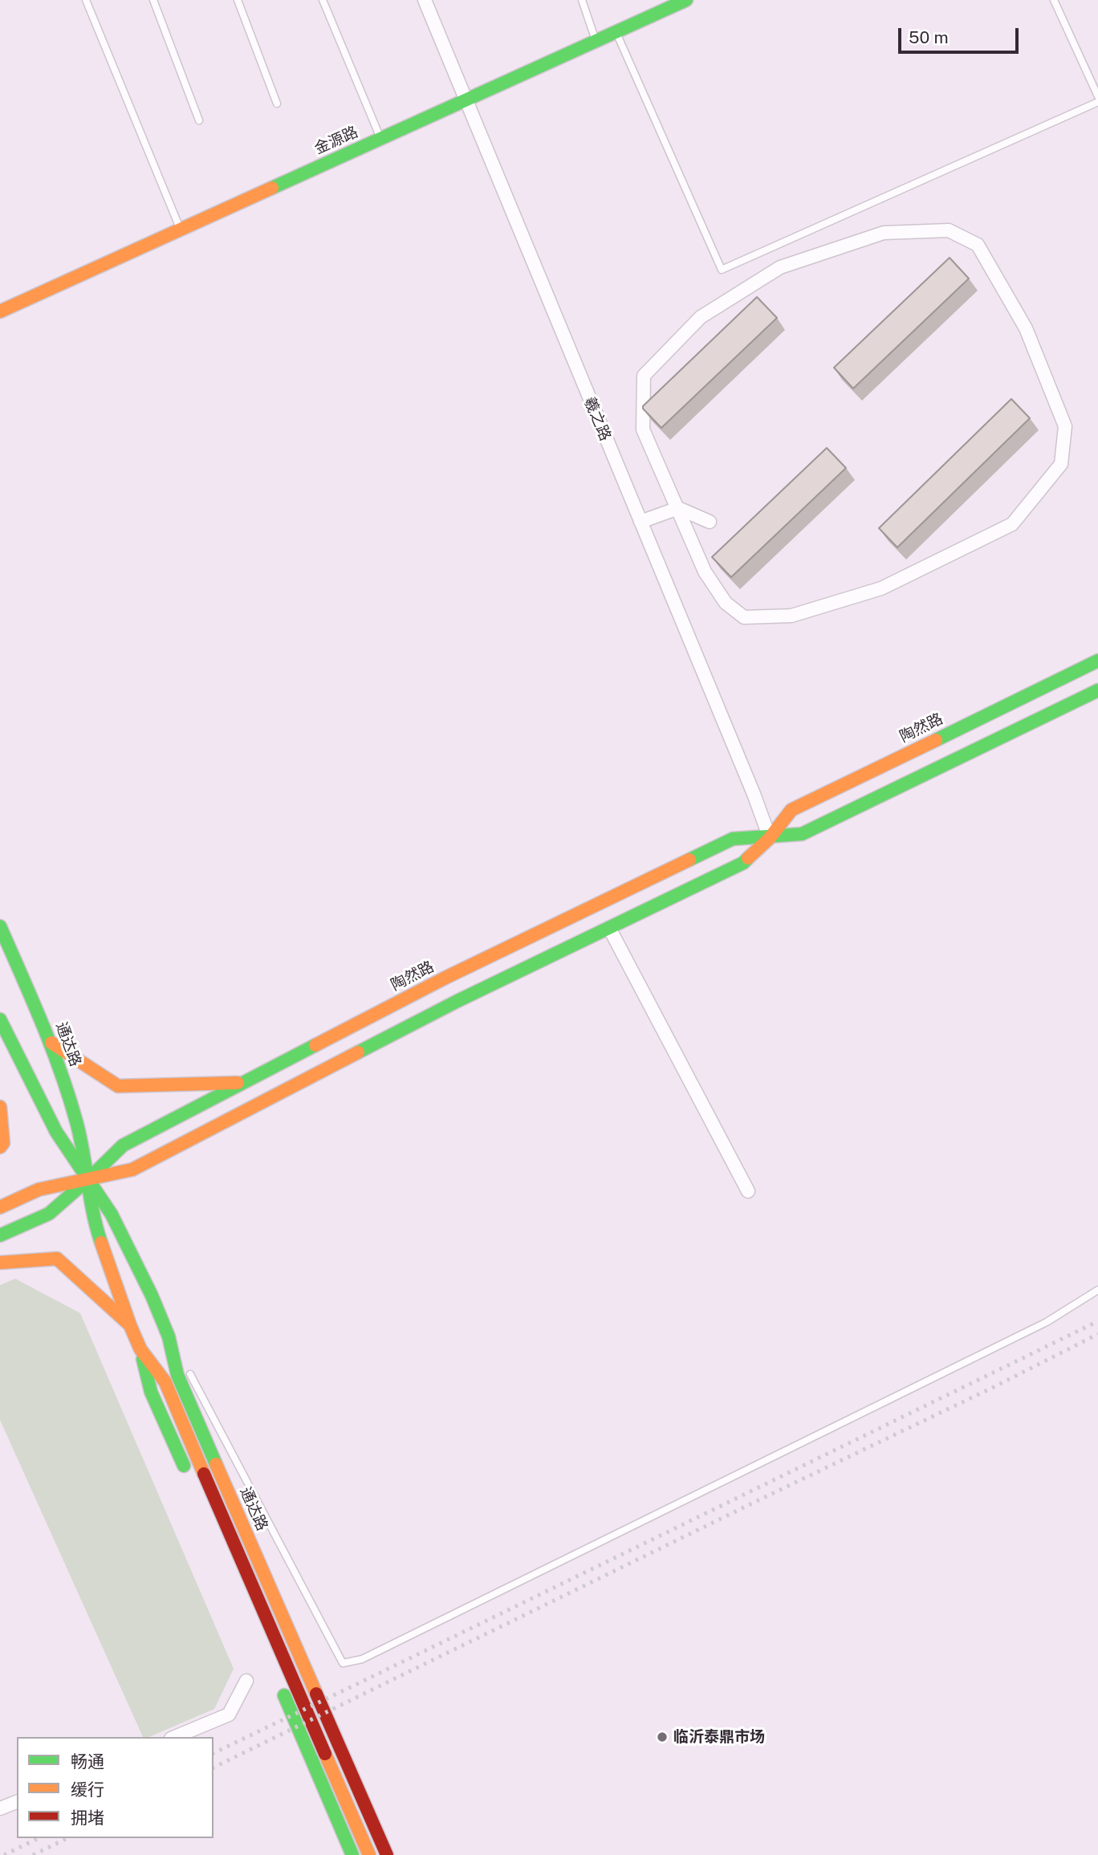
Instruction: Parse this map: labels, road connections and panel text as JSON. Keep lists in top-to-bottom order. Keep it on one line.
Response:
{"streets":{"main road":["金源路","陶然路","通达路"],"street":["羲之路"]},"crossings":[["金源路","羲之路"],["羲之路","陶然路"],["陶然路","通达路"]],"places":["临沂泰鼎市场"],"legend":["畅通","缓行","拥堵"],"scale_bar":"50 m"}
